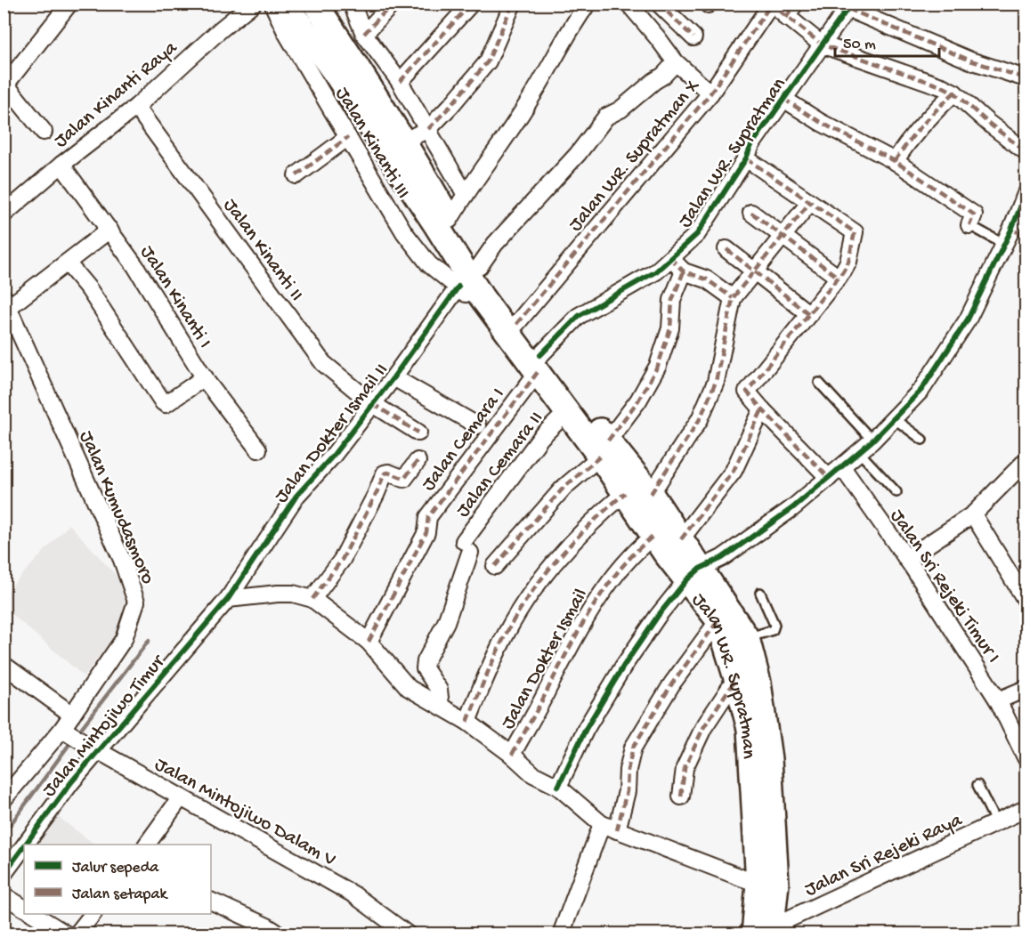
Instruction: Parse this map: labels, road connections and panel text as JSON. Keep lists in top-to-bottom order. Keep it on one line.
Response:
{"streets":{"main road":["Jalan WR. Supratman"],"street":["Jalan Kinanti Raya","Jalan Kinanti III","Jalan WR. Supratman X","Jalan Kinanti II","Jalan Kinanti I","Jalan Dokter Ismail II","Jalan Cemara I","Jalan Cemara II","Jalan Kumudasmoro","Jalan Sri Rejeki Timur I","Jalan Dokter Ismail","Jalan Mintojiwo Timur","Jalan Mintojiwo Dalam V","Jalan Sri Rejeki Raya"]},"crossings":[["Jalan Kinanti Raya","Jalan Kinanti II"],["Jalan Kinanti Raya","Jalan Kinanti I"],["Jalan Kinanti III","Jalan WR. Supratman"],["Jalan Kinanti III","Jalan WR. Supratman X"],["Jalan Kinanti III","Jalan Dokter Ismail II"],["Jalan WR. Supratman","Jalan WR. Supratman X"],["Jalan WR. Supratman","Jalan Cemara I"],["Jalan WR. Supratman","Jalan Cemara II"],["Jalan WR. Supratman","Jalan Dokter Ismail"],["Jalan WR. Supratman","Jalan Sri Rejeki Raya"],["Jalan Kinanti II","Jalan Dokter Ismail II"],["Jalan Dokter Ismail II","Jalan Mintojiwo Timur"],["Jalan Kumudasmoro","Jalan Mintojiwo Dalam V"],["Jalan Mintojiwo Timur","Jalan Mintojiwo Dalam V"]],"legend":["Jalur sepeda","Jalan setapak"],"scale_bar":"50 m"}
